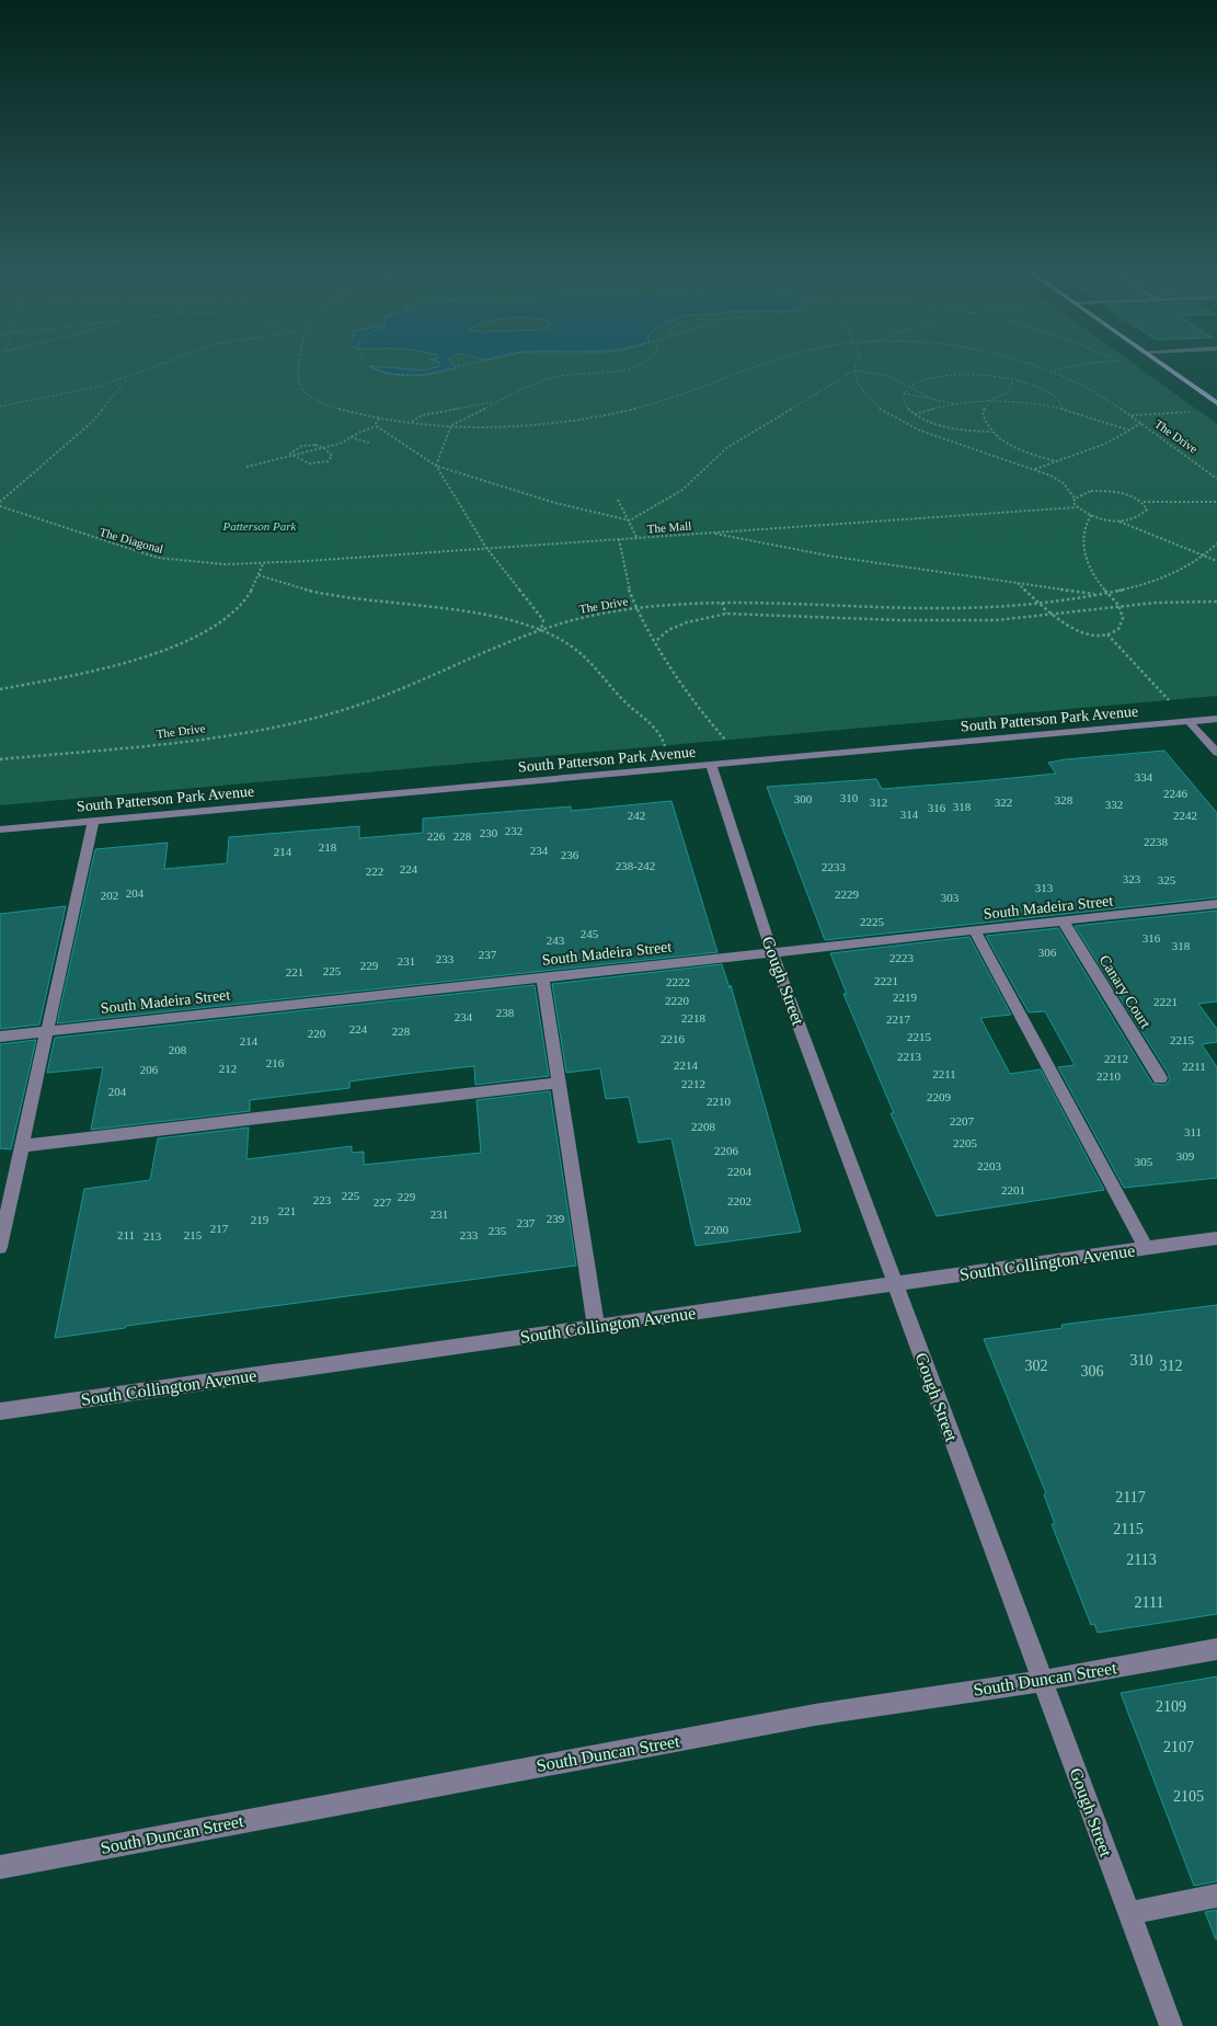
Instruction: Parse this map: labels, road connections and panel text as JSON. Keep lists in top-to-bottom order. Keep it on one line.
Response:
{"streets":{"street":["South Patterson Park Avenue","South Madeira Street","Gough Street","Canary Court","South Collington Avenue","South Duncan Street"],"path":["The Drive","The Mall","The Diagonal"]},"crossings":[["The Mall","The Diagonal"],["South Patterson Park Avenue","Gough Street"],["South Madeira Street","Gough Street"],["South Madeira Street","Canary Court"],["Gough Street","South Collington Avenue"],["Gough Street","South Duncan Street"]],"parks":["Patterson Park"],"house_numbers":["334","2246","310","300","328","312","322","332","318","316","314","242","2242","232","230","226","228","2238","218","234","214","236","238-242","2233","224","222","323","325","313","204","2229","202","303","2225","245","316","243","318","306","237","2223","233","231","229","225","221","2221","2222","2219","2220","2221","238","234","2218","2217","224","228","220","2215","2216","2215","214","208","2213","2212","216","2214","2211","212","206","2211","2210","2212","204","2209","2210","2207","2208","311","2205","2206","309","305","2203","2204","2201","225","229","223","2202","227","221","231","239","219","237","217","2200","235","211","215","233","213","310","302","312","306","2117","2115","2113","2111","2109","2107","2105"]}
